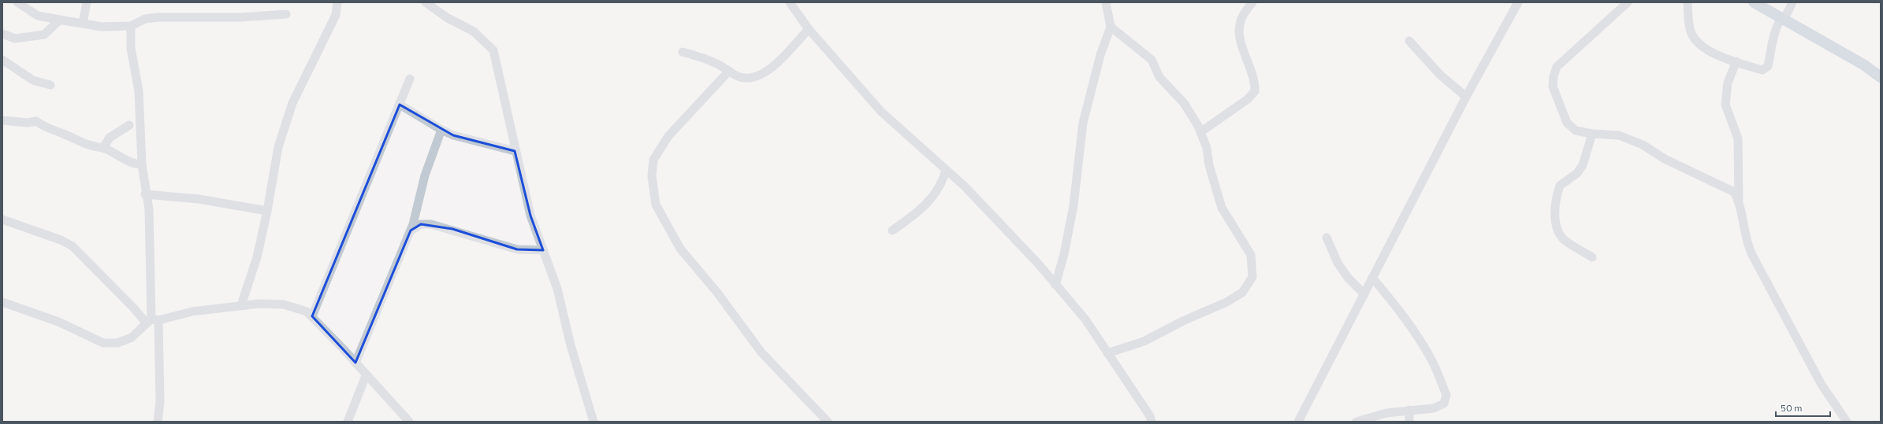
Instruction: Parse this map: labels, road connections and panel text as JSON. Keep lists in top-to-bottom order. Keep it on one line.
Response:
{"scale_bar":"50 m"}
